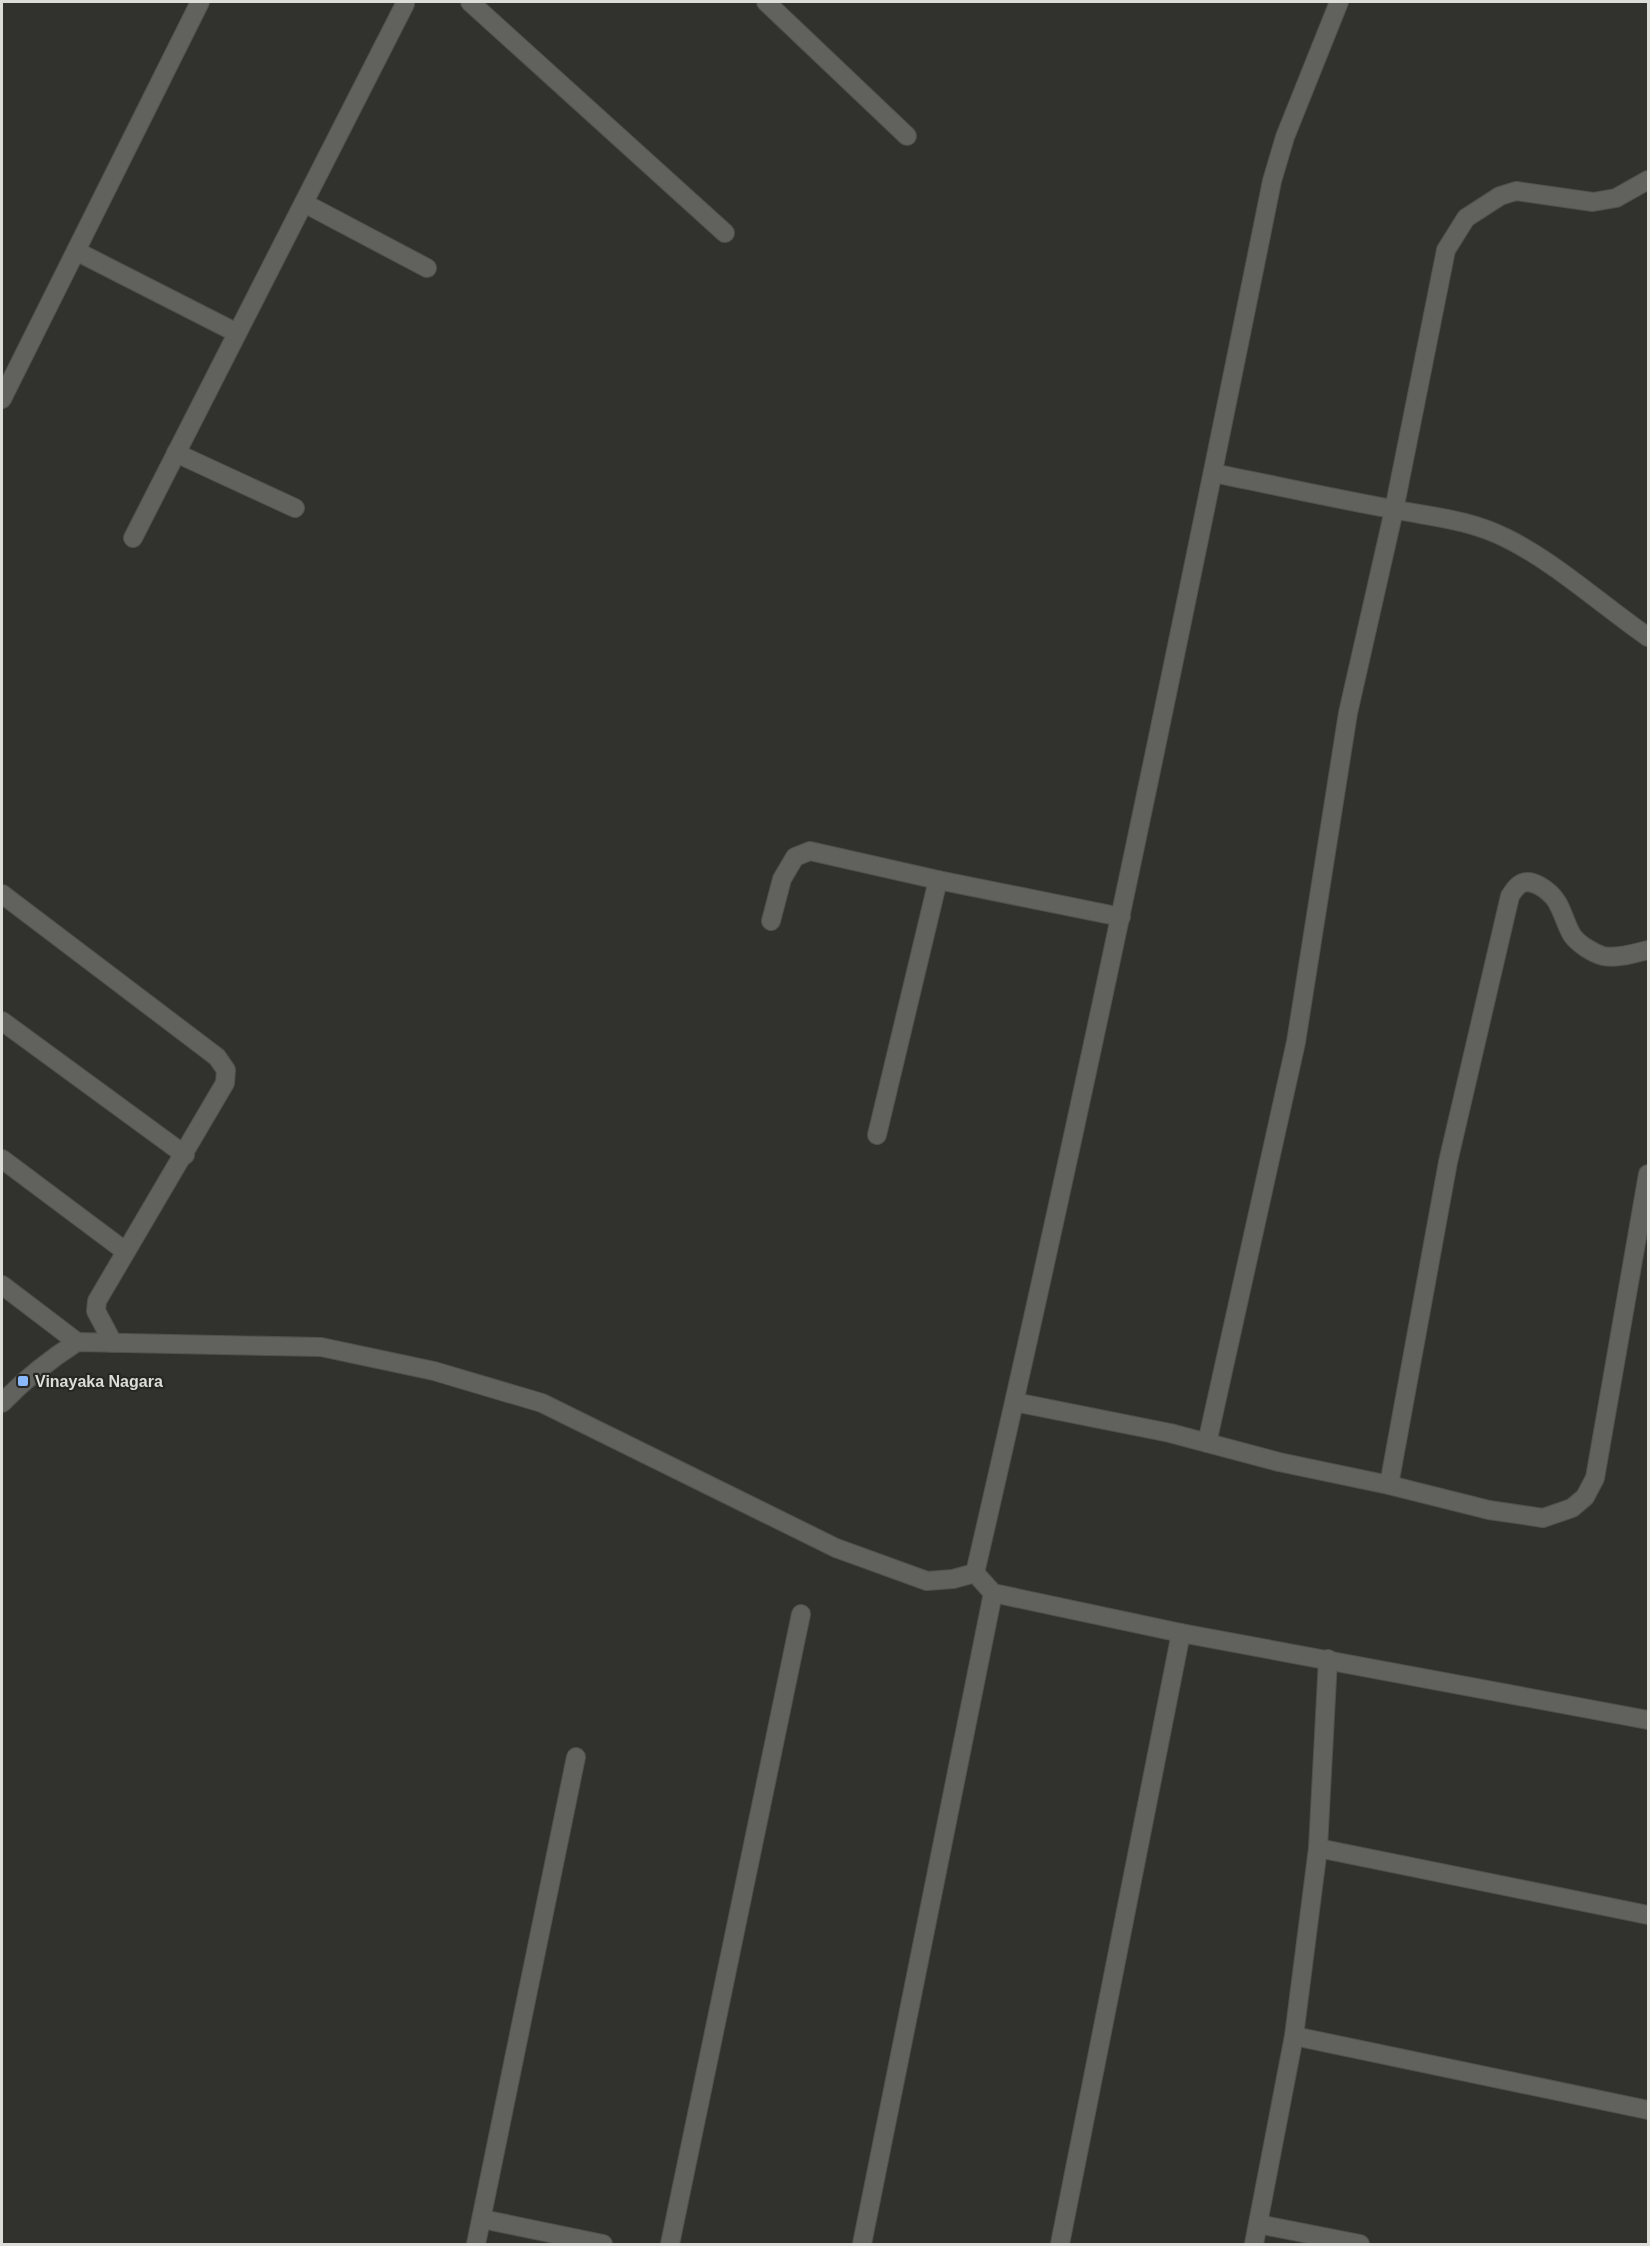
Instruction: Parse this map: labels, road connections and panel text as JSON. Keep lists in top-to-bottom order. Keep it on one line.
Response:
{"places":{"transit":["Vinayaka Nagara"]}}
